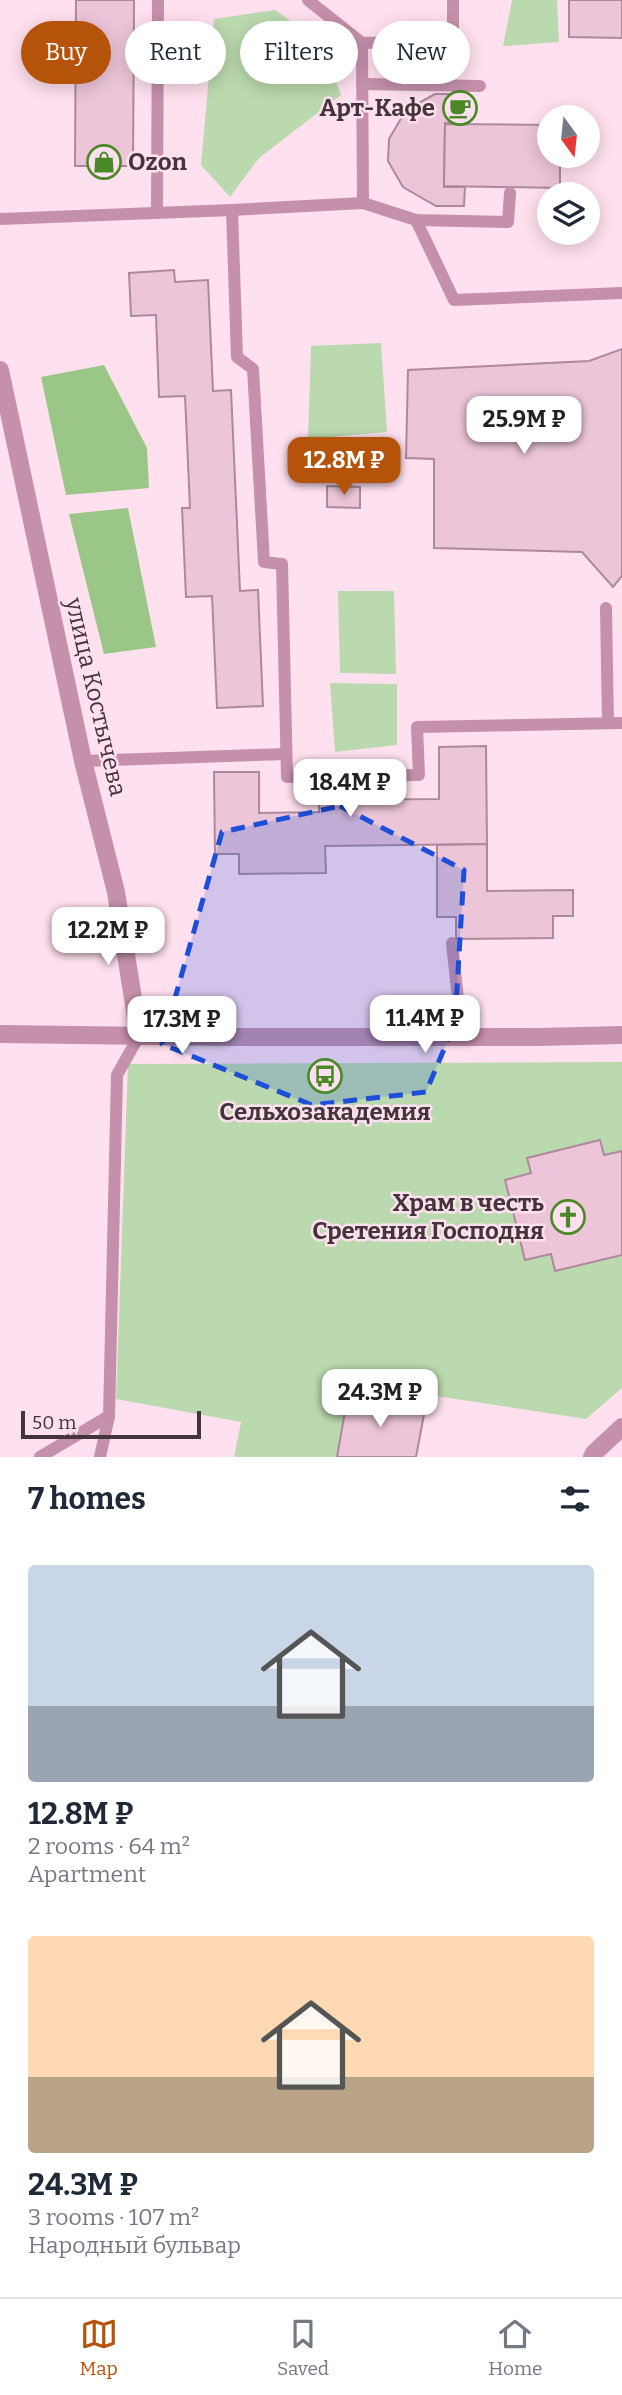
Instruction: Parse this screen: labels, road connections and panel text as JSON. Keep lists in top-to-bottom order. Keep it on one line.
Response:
{"streets":{"street":["улица Костычева"]},"places":{"cafe":["Арт-Кафе"],"shop":["Ozon"],"bus stop":["Сельхозакадемия"],"church":["Храм в честь Сретения Господня"]},"scale_bar":"50 m","north":"bottom","page":{"chip":["Buy","Rent","Filters","New"],"price":["25.9M ₽","12.8M ₽","18.4M ₽","12.2M ₽","11.4M ₽","17.3M ₽","24.3M ₽"],"scale":"50 m","heading":"7 homes","list":[{"name":"12.8M ₽","note":"2 rooms · 64 m² · Apartment"},{"name":"24.3M ₽","note":"3 rooms · 107 m² · Народный бульвар"}],"tabs":["Map","Saved","Home"]}}
